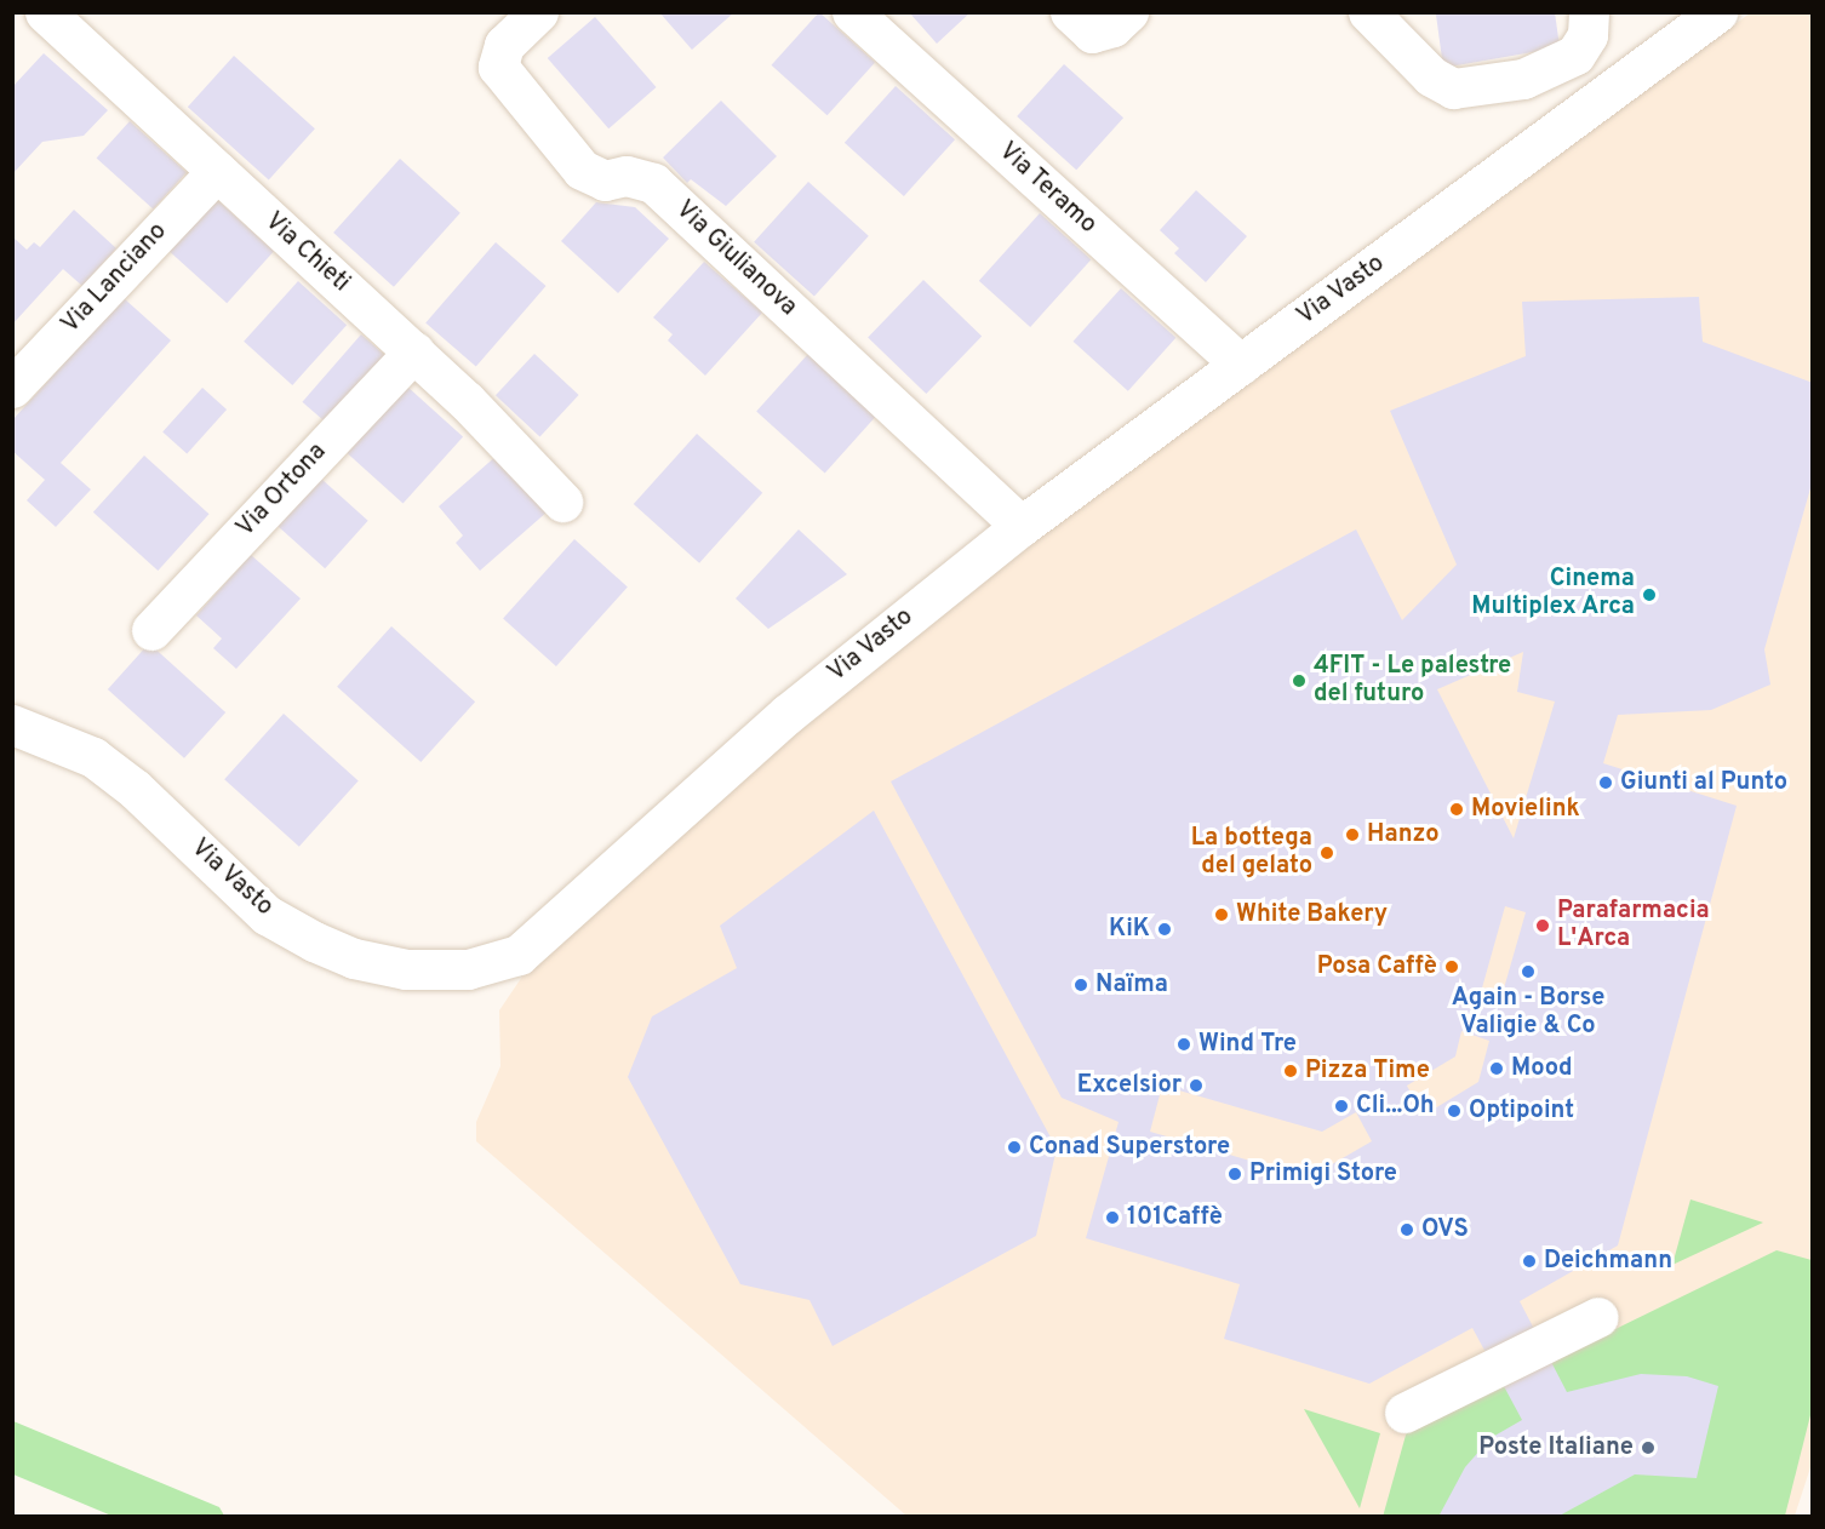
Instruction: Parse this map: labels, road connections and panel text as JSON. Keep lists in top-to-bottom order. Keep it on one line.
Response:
{"streets":{"street":["Via Teramo","Via Chieti","Via Giulianova","Via Lanciano","Via Vasto","Via Ortona"]},"crossings":[["Via Teramo","Via Vasto"],["Via Chieti","Via Lanciano"],["Via Chieti","Via Ortona"],["Via Giulianova","Via Vasto"]],"places":["Cinema Multiplex Arca","4FIT - Le palestre del futuro","Giunti al Punto","Movielink","Hanzo","La bottega del gelato","White Bakery","Parafarmacia L'Arca","KiK","Posa Caffè","Again - Borse Valigie & Co","Naïma","Wind Tre","Mood","Pizza Time","Excelsior","Cli...Oh","Optipoint","Conad Superstore","Primigi Store","101Caffè","OVS","Deichmann","Poste Italiane"]}
